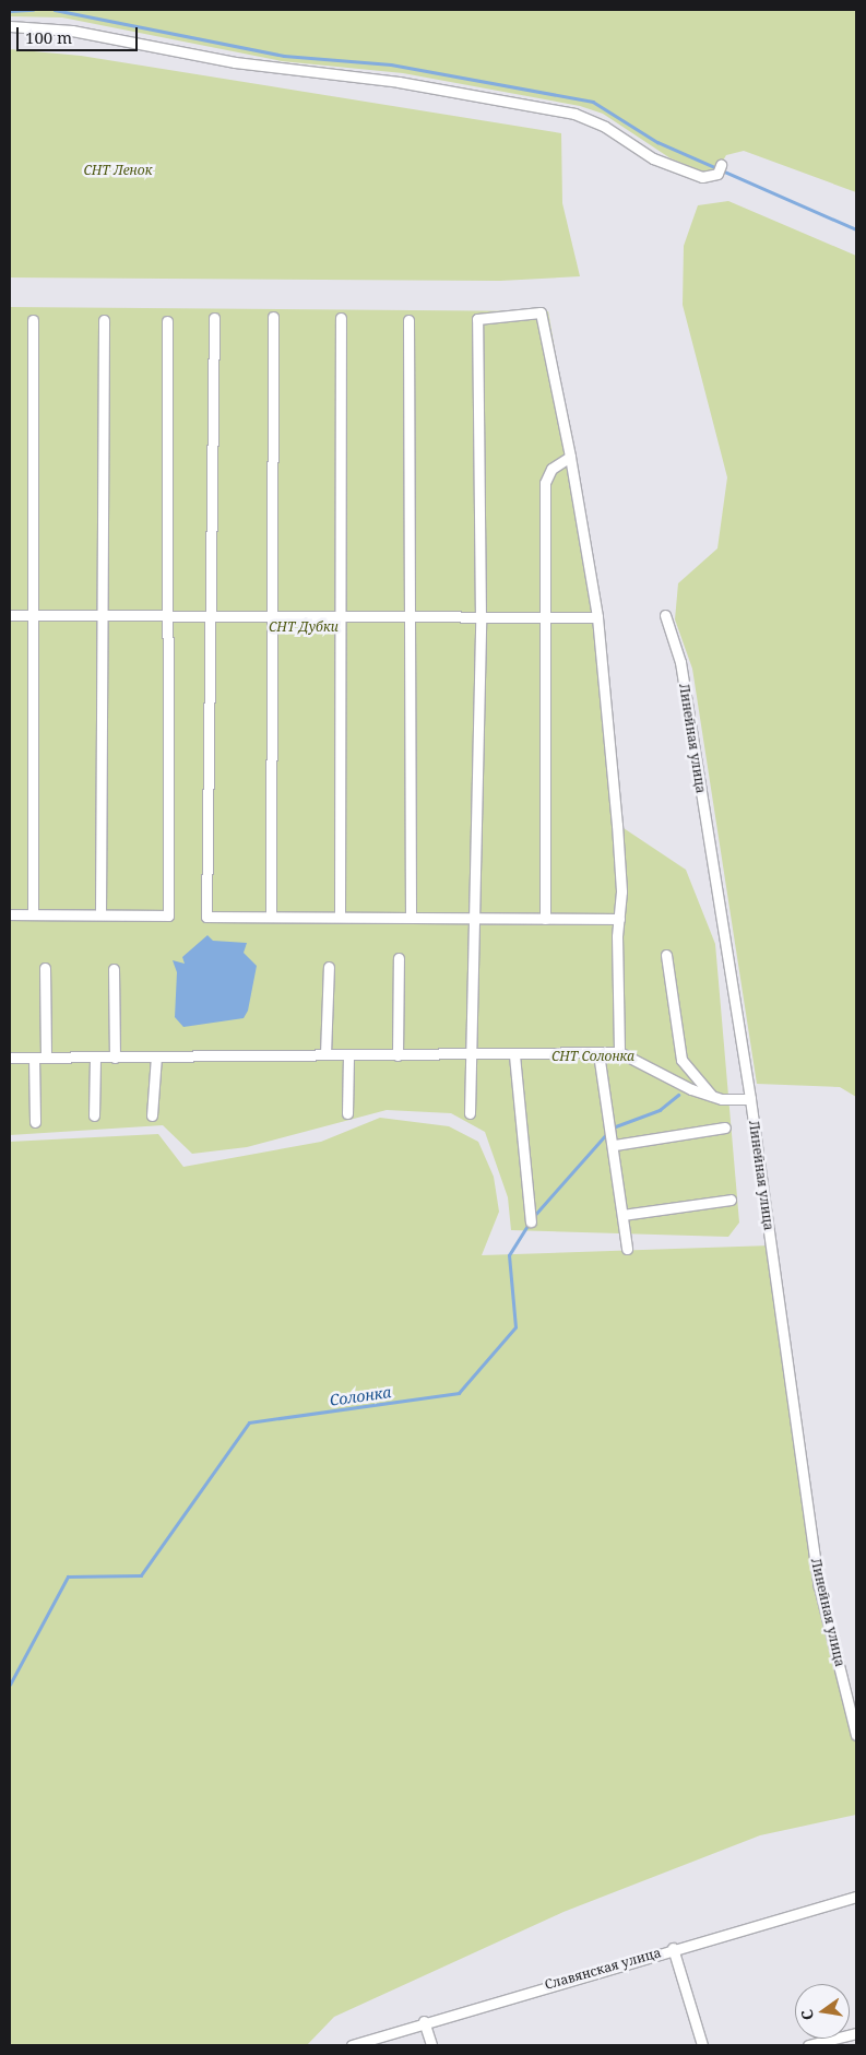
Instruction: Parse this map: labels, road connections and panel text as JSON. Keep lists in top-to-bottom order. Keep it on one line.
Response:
{"streets":{"street":["Линейная улица","Славянская улица"]},"water":["Солонка"],"parks":["СНТ Ленок","СНТ Дубки","СНТ Солонка"],"scale_bar":"100 m","north":"left"}
